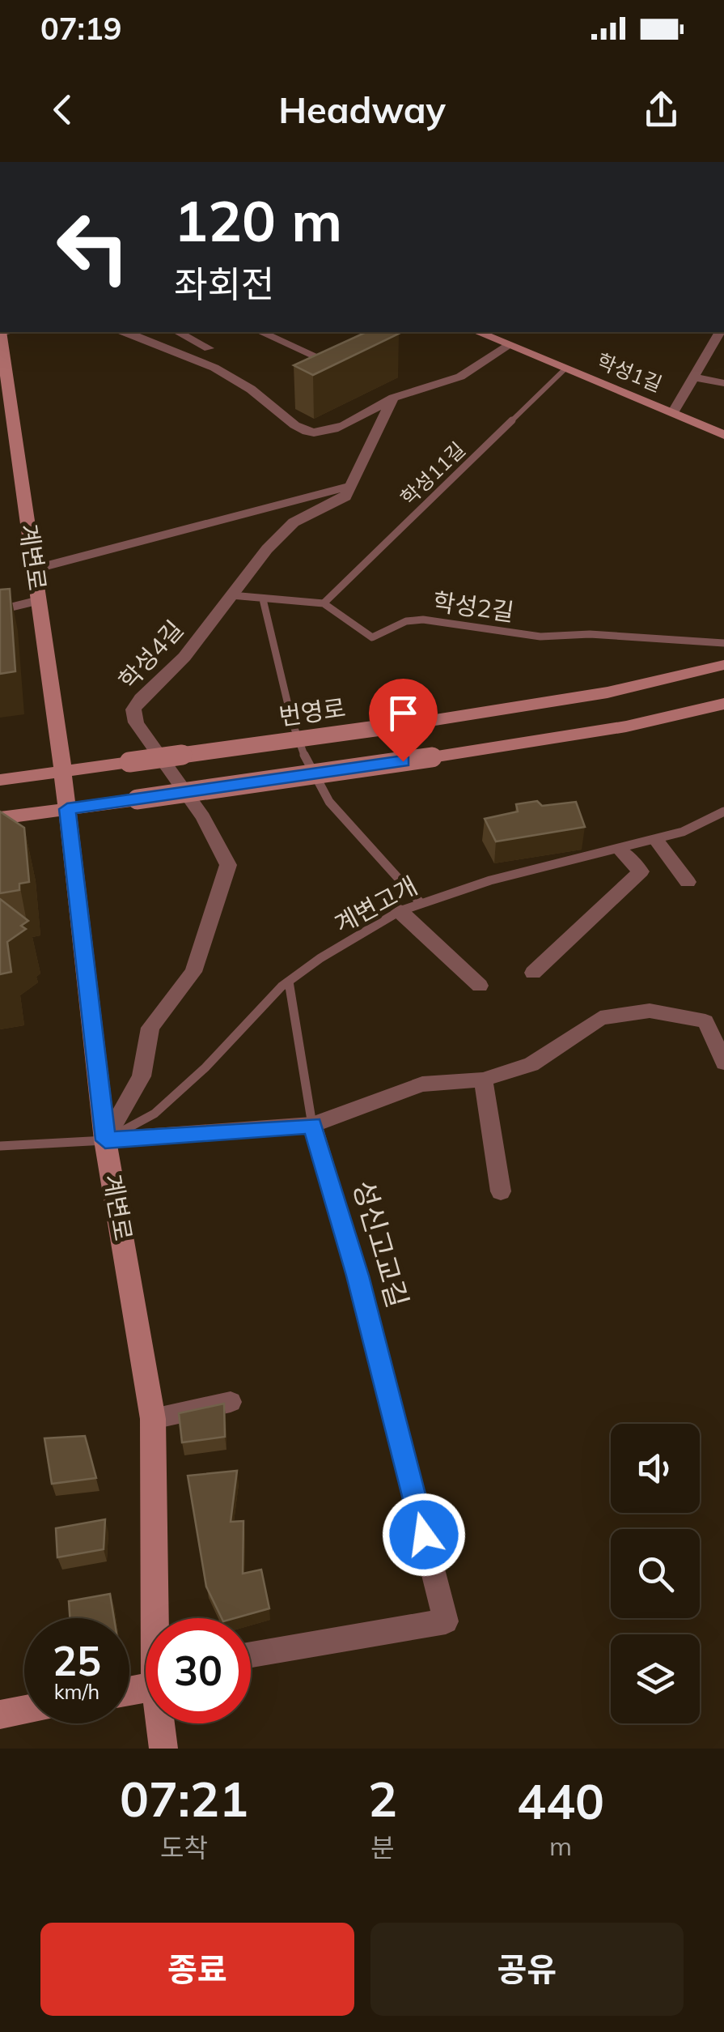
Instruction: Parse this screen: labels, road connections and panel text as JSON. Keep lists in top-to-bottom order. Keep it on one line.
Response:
{"streets":{"street":["학성1길","계변로","학성4길","번영로","성신고교길"],"lane":["학성11길","학성2길","계변고개"]},"crossings":[["학성1길","학성11길"],["학성11길","학성2길"],["계변로","학성4길"],["계변로","번영로"],["계변로","계변고개"],["학성4길","계변고개"]],"page":{"status":"07:19","header":"Headway","turn":["120 m","좌회전"],"speed":"25 km/h","limit":"30","eta":["07:21","도착","2","분","440","m"],"buttons":["종료","공유"]}}
